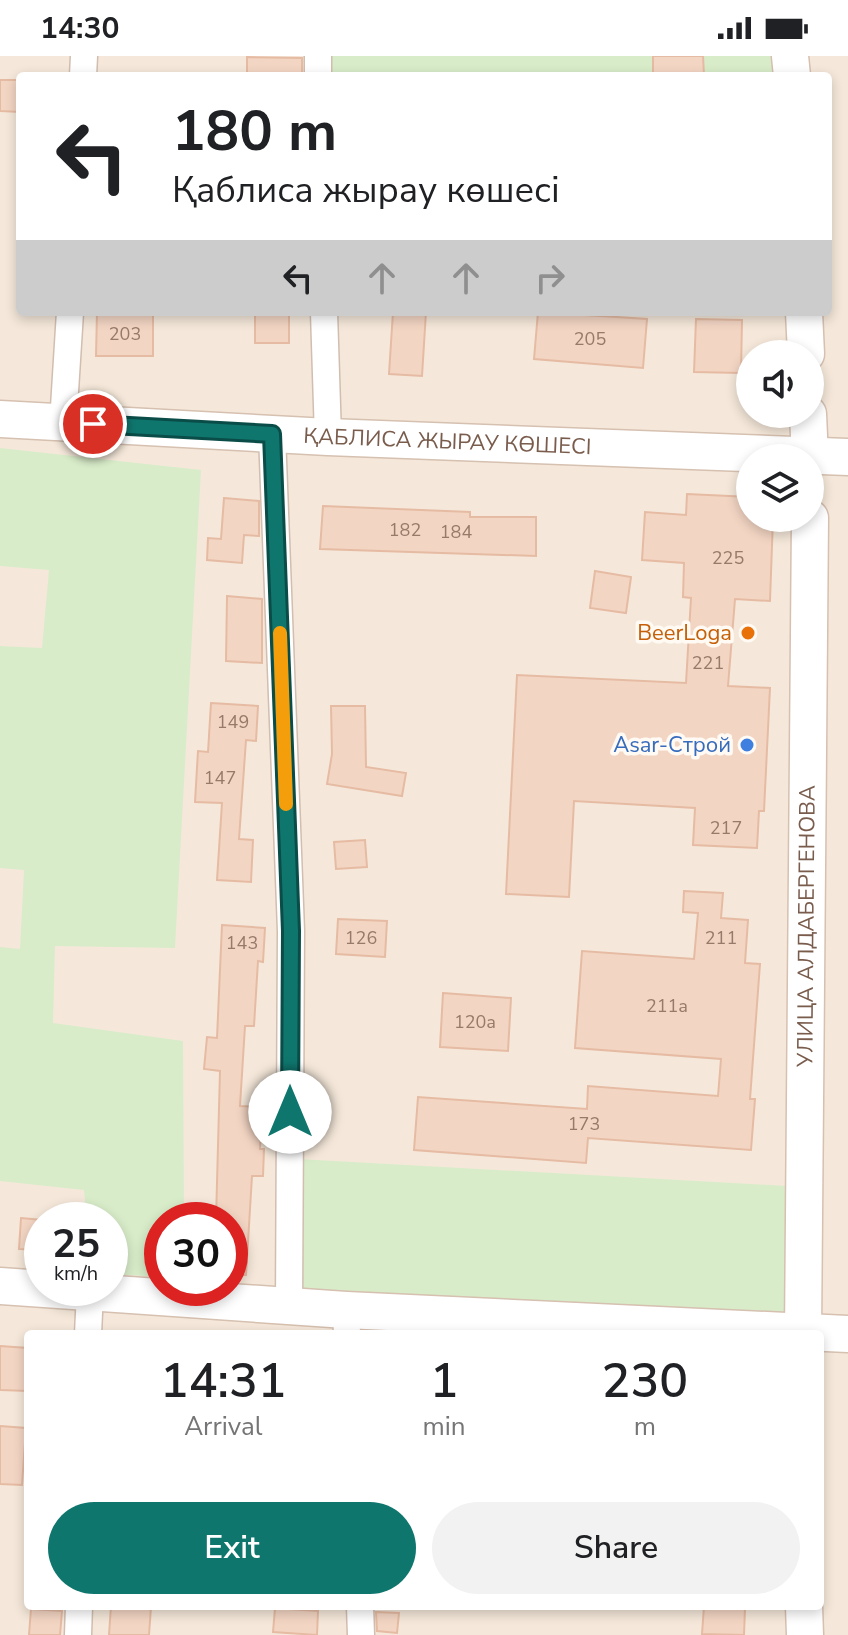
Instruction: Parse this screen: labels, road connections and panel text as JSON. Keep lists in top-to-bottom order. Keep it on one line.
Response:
{"streets":{"street":["ҚАБЛИСА ЖЫРАУ КӨШЕСІ","УЛИЦА АЛДАБЕРГЕНОВА"]},"places":["BeerLoga","Asar-Строй"],"house_numbers":["203","205","182","184","225","221","149","147","217","126","211","143","211а","120а","173"],"page":{"status":"14:30","turn":["180 m","Қаблиса жырау көшесі"],"speed":"25 km/h","limit":"30","eta":["14:31","Arrival","1","min","230","m"],"buttons":["Exit","Share"]}}
